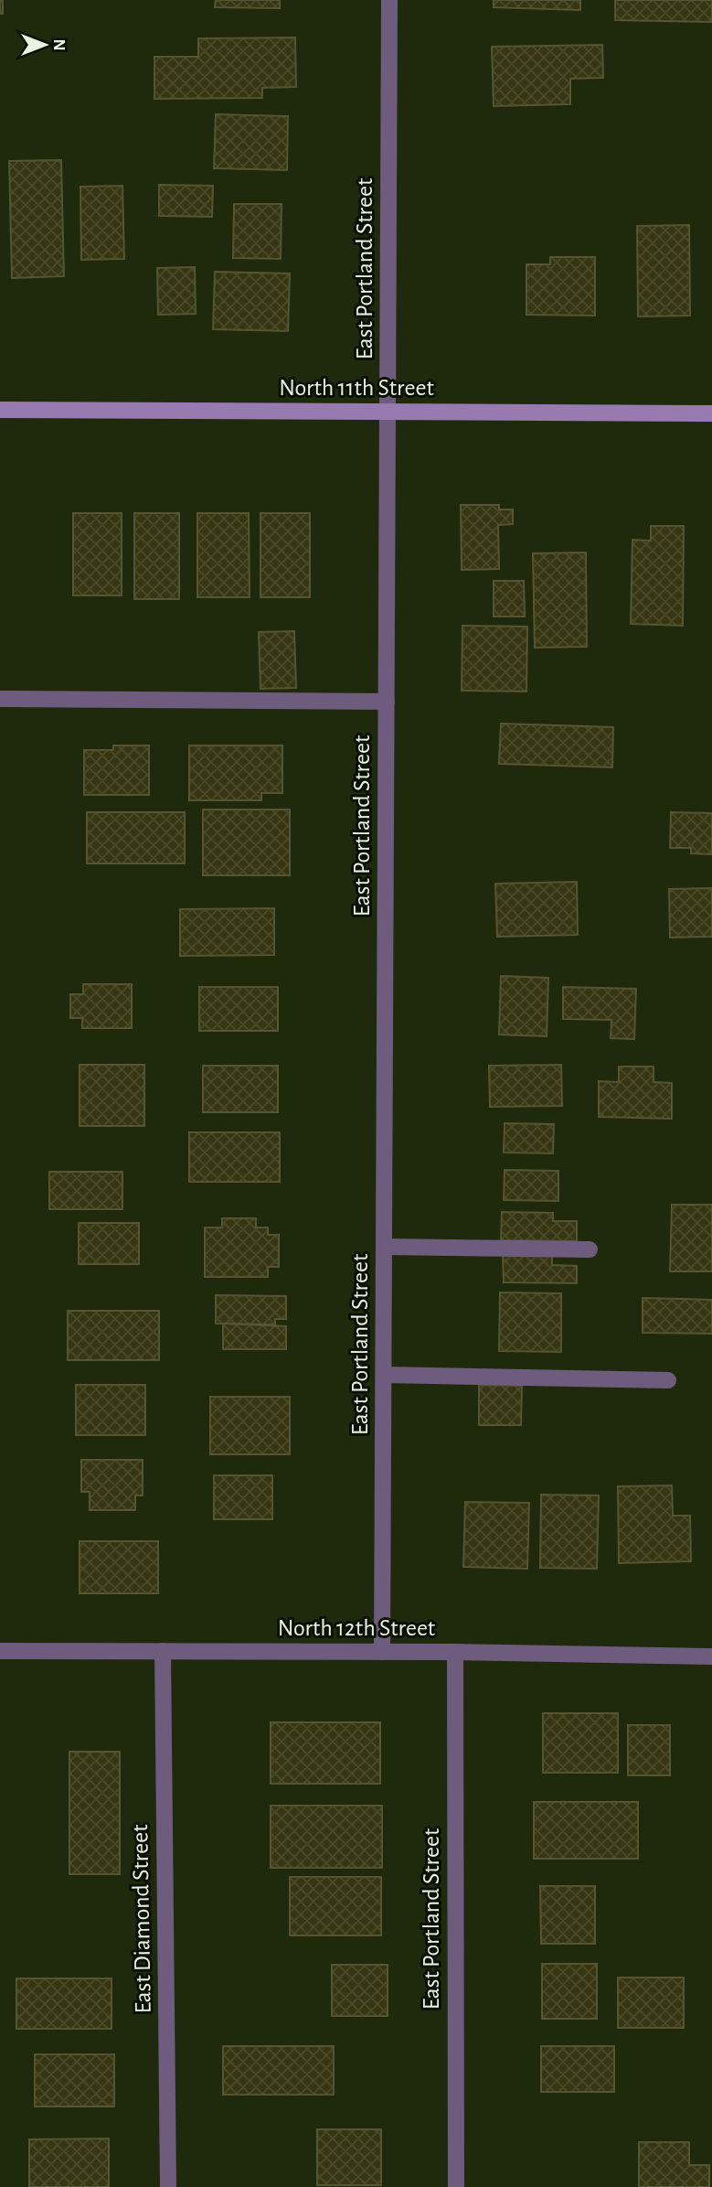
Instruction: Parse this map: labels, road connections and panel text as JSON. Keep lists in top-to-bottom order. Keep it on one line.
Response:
{"streets":{"street":["East Portland Street","North 11th Street","North 12th Street","East Diamond Street"]},"crossings":[["East Portland Street","North 11th Street"],["East Portland Street","North 12th Street"],["North 12th Street","East Diamond Street"]],"north":"right"}
